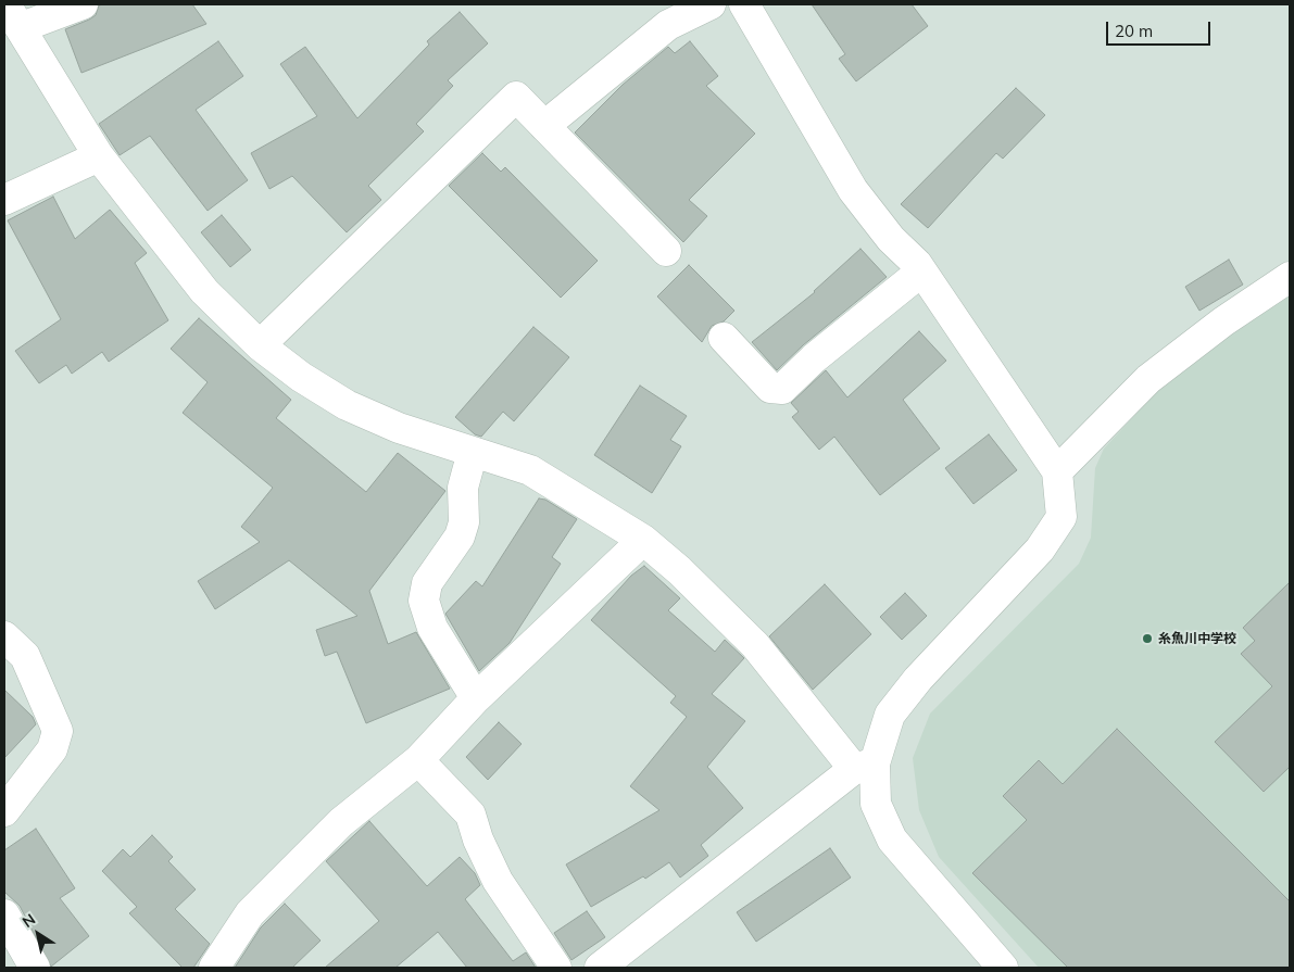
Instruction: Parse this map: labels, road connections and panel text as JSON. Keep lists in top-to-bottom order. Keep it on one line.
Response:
{"places":["糸魚川中学校"],"scale_bar":"20 m","north":"top left"}
